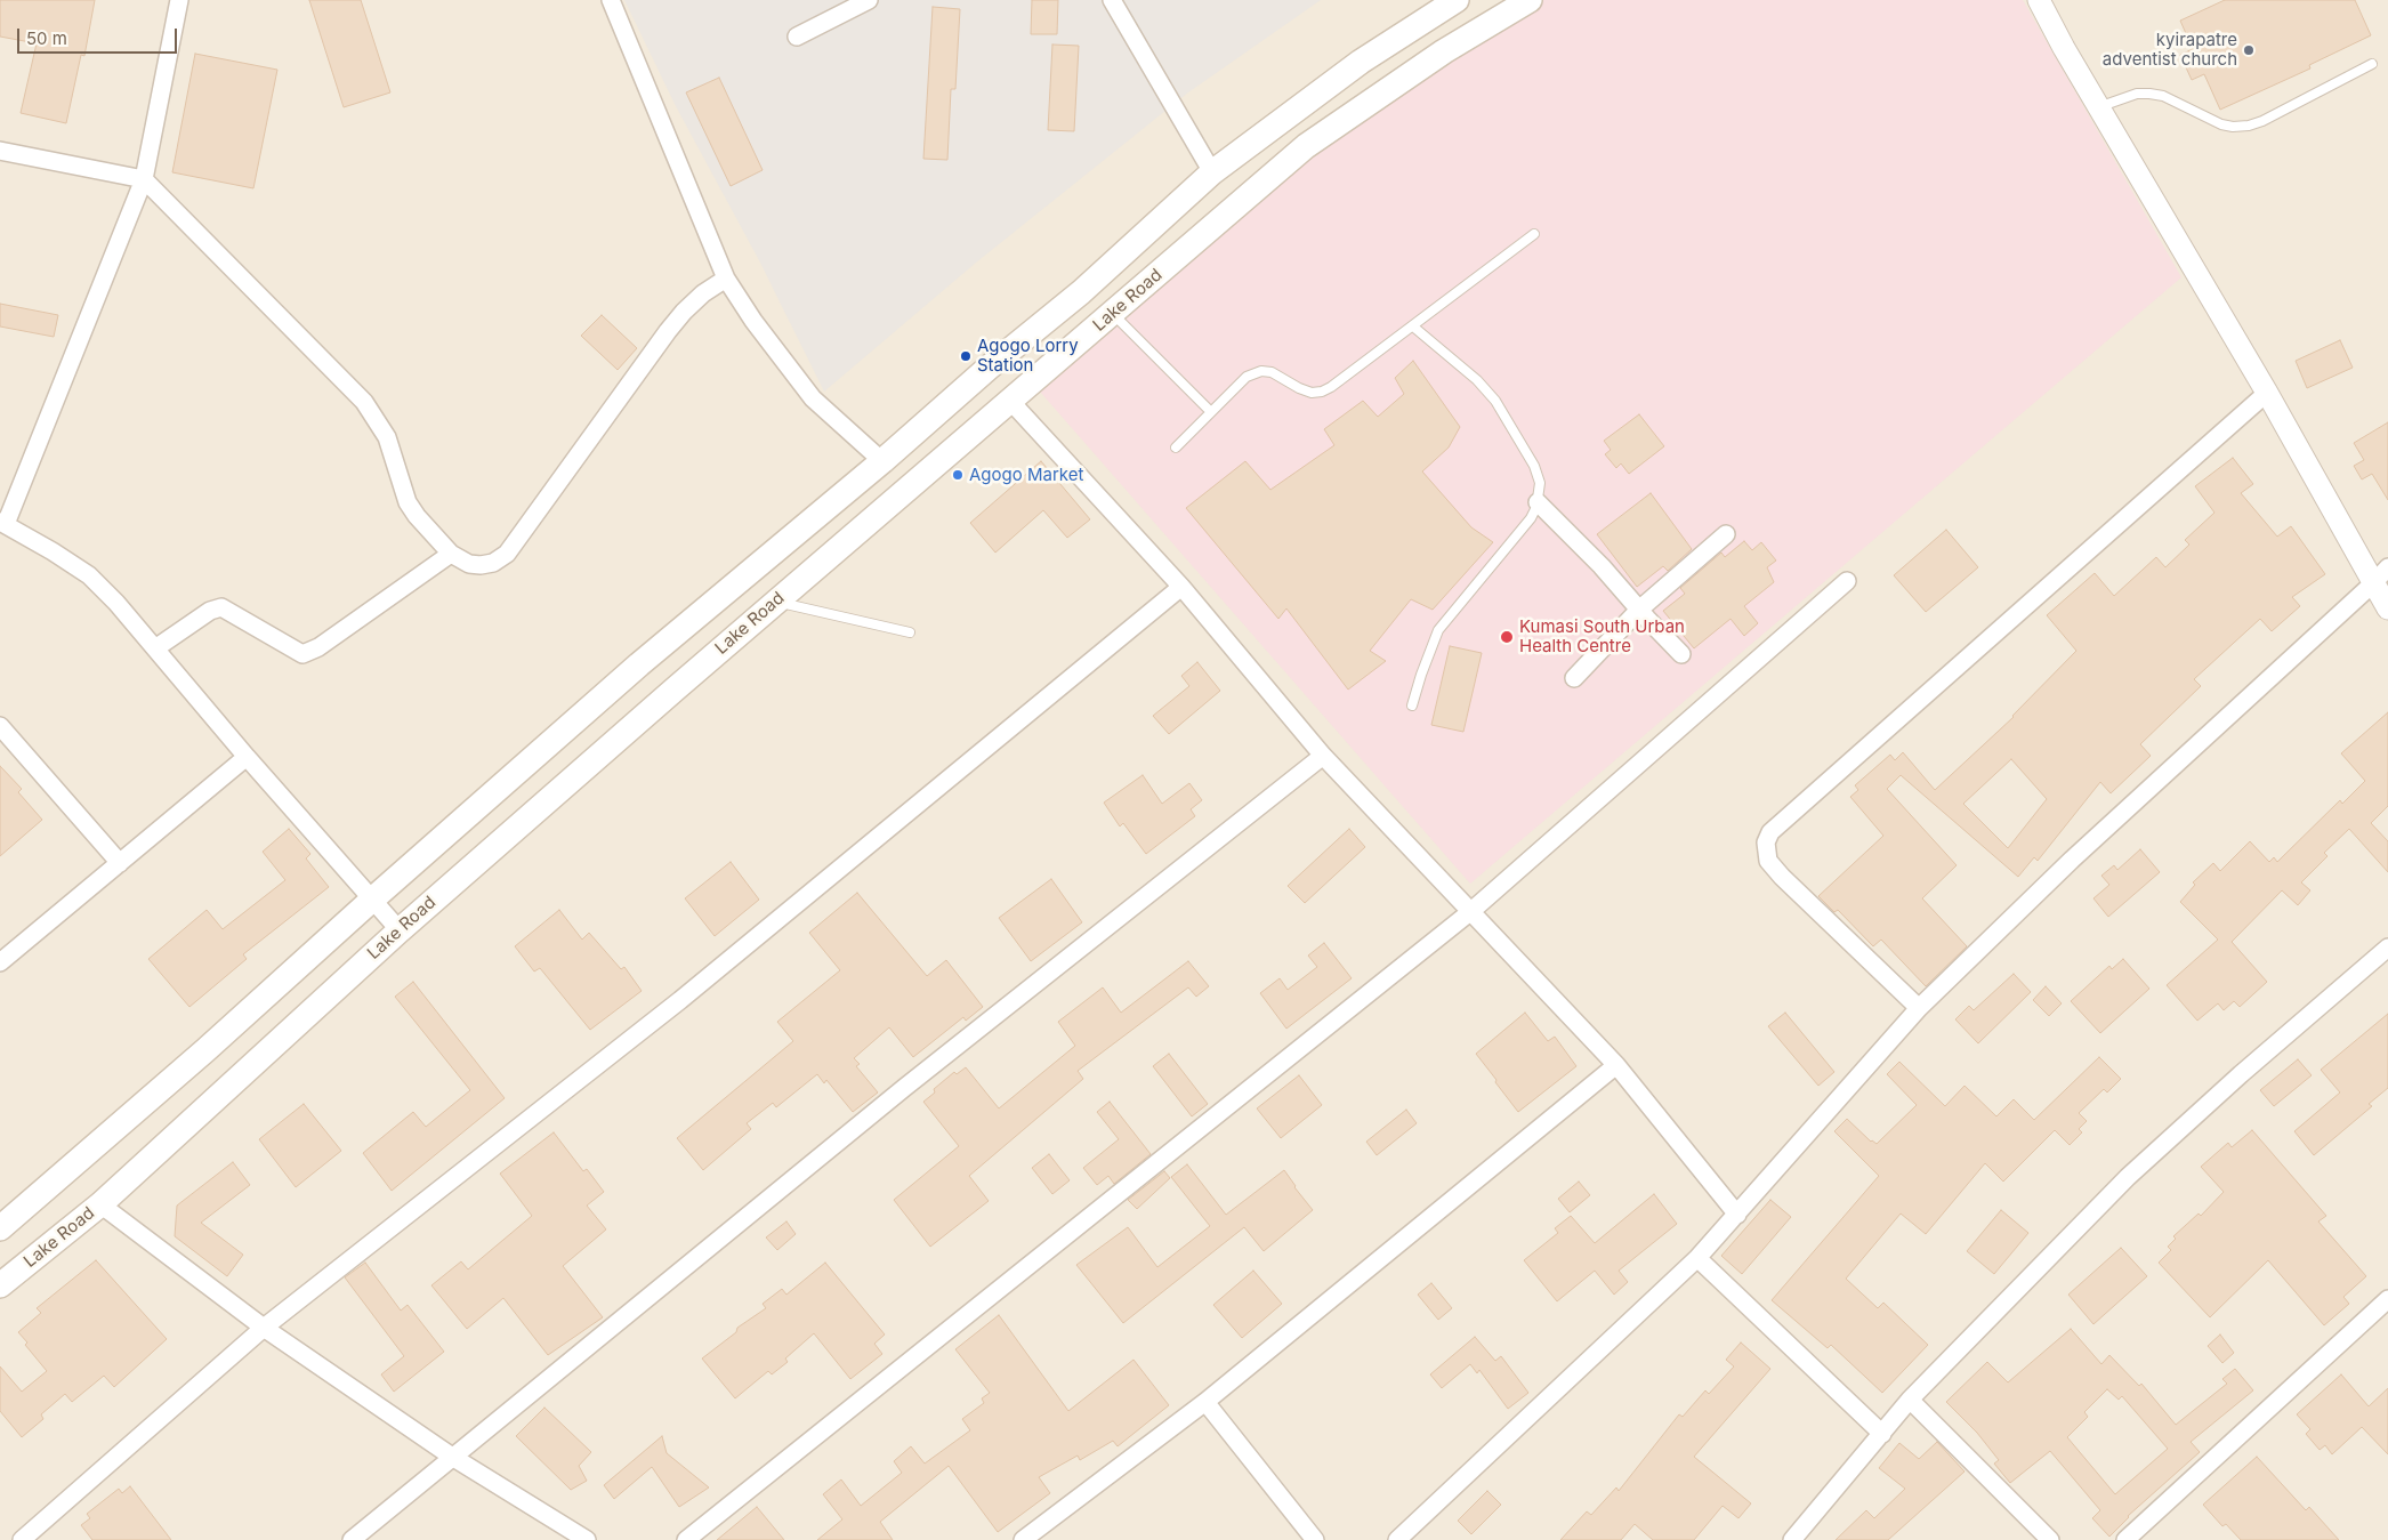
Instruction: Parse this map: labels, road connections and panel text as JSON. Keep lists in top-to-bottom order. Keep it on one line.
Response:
{"streets":{"main road":["Lake Road"]},"places":["kyirapatre adventist church","Agogo Lorry Station","Agogo Market","Kumasi South Urban Health Centre"],"scale_bar":"50 m"}
